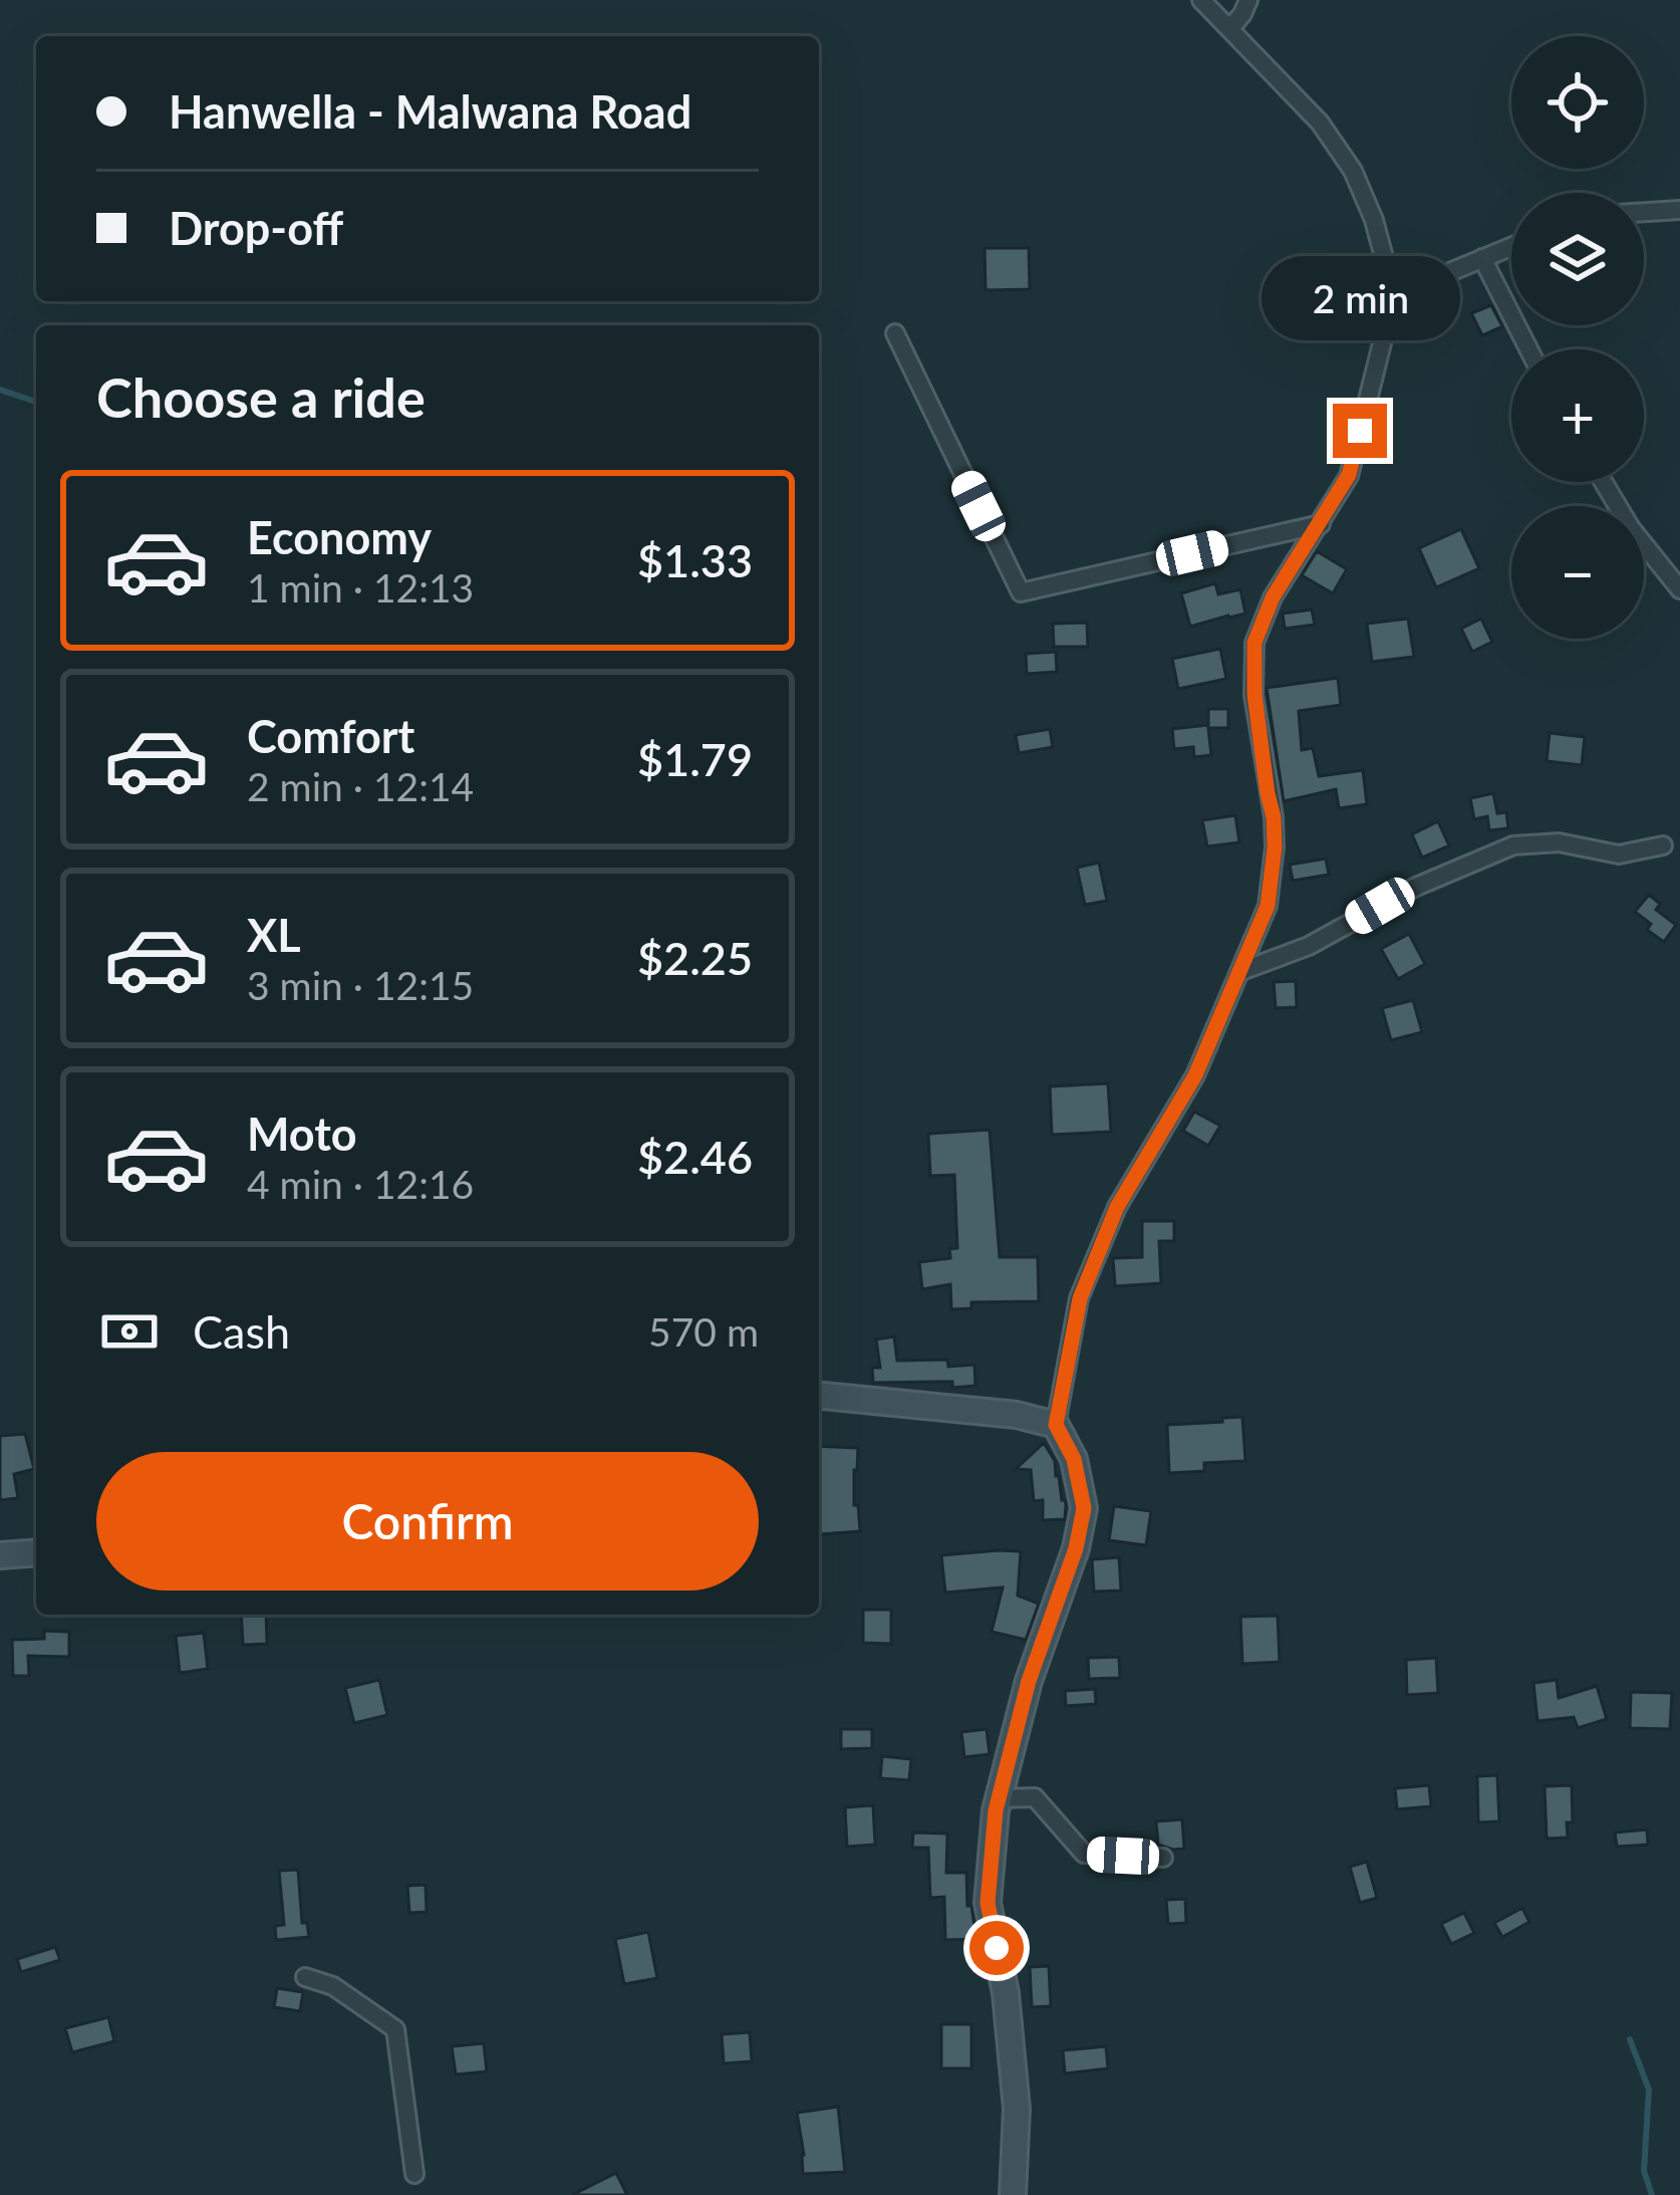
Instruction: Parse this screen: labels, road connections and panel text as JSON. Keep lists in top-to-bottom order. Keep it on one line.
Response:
{"page":{"map_buttons":["+","−"],"banner":["Hanwella - Malwana Road","Drop-off"],"bubble":"2 min","heading":"Choose a ride","list":[{"name":"Economy","note":"1 min · 12:13","value":"$1.33"},{"name":"Comfort","note":"2 min · 12:14","value":"$1.79"},{"name":"XL","note":"3 min · 12:15","value":"$2.25"},{"name":"Moto","note":"4 min · 12:16","value":"$2.46"}],"pay":["Cash","570 m"],"buttons":"Confirm"}}
